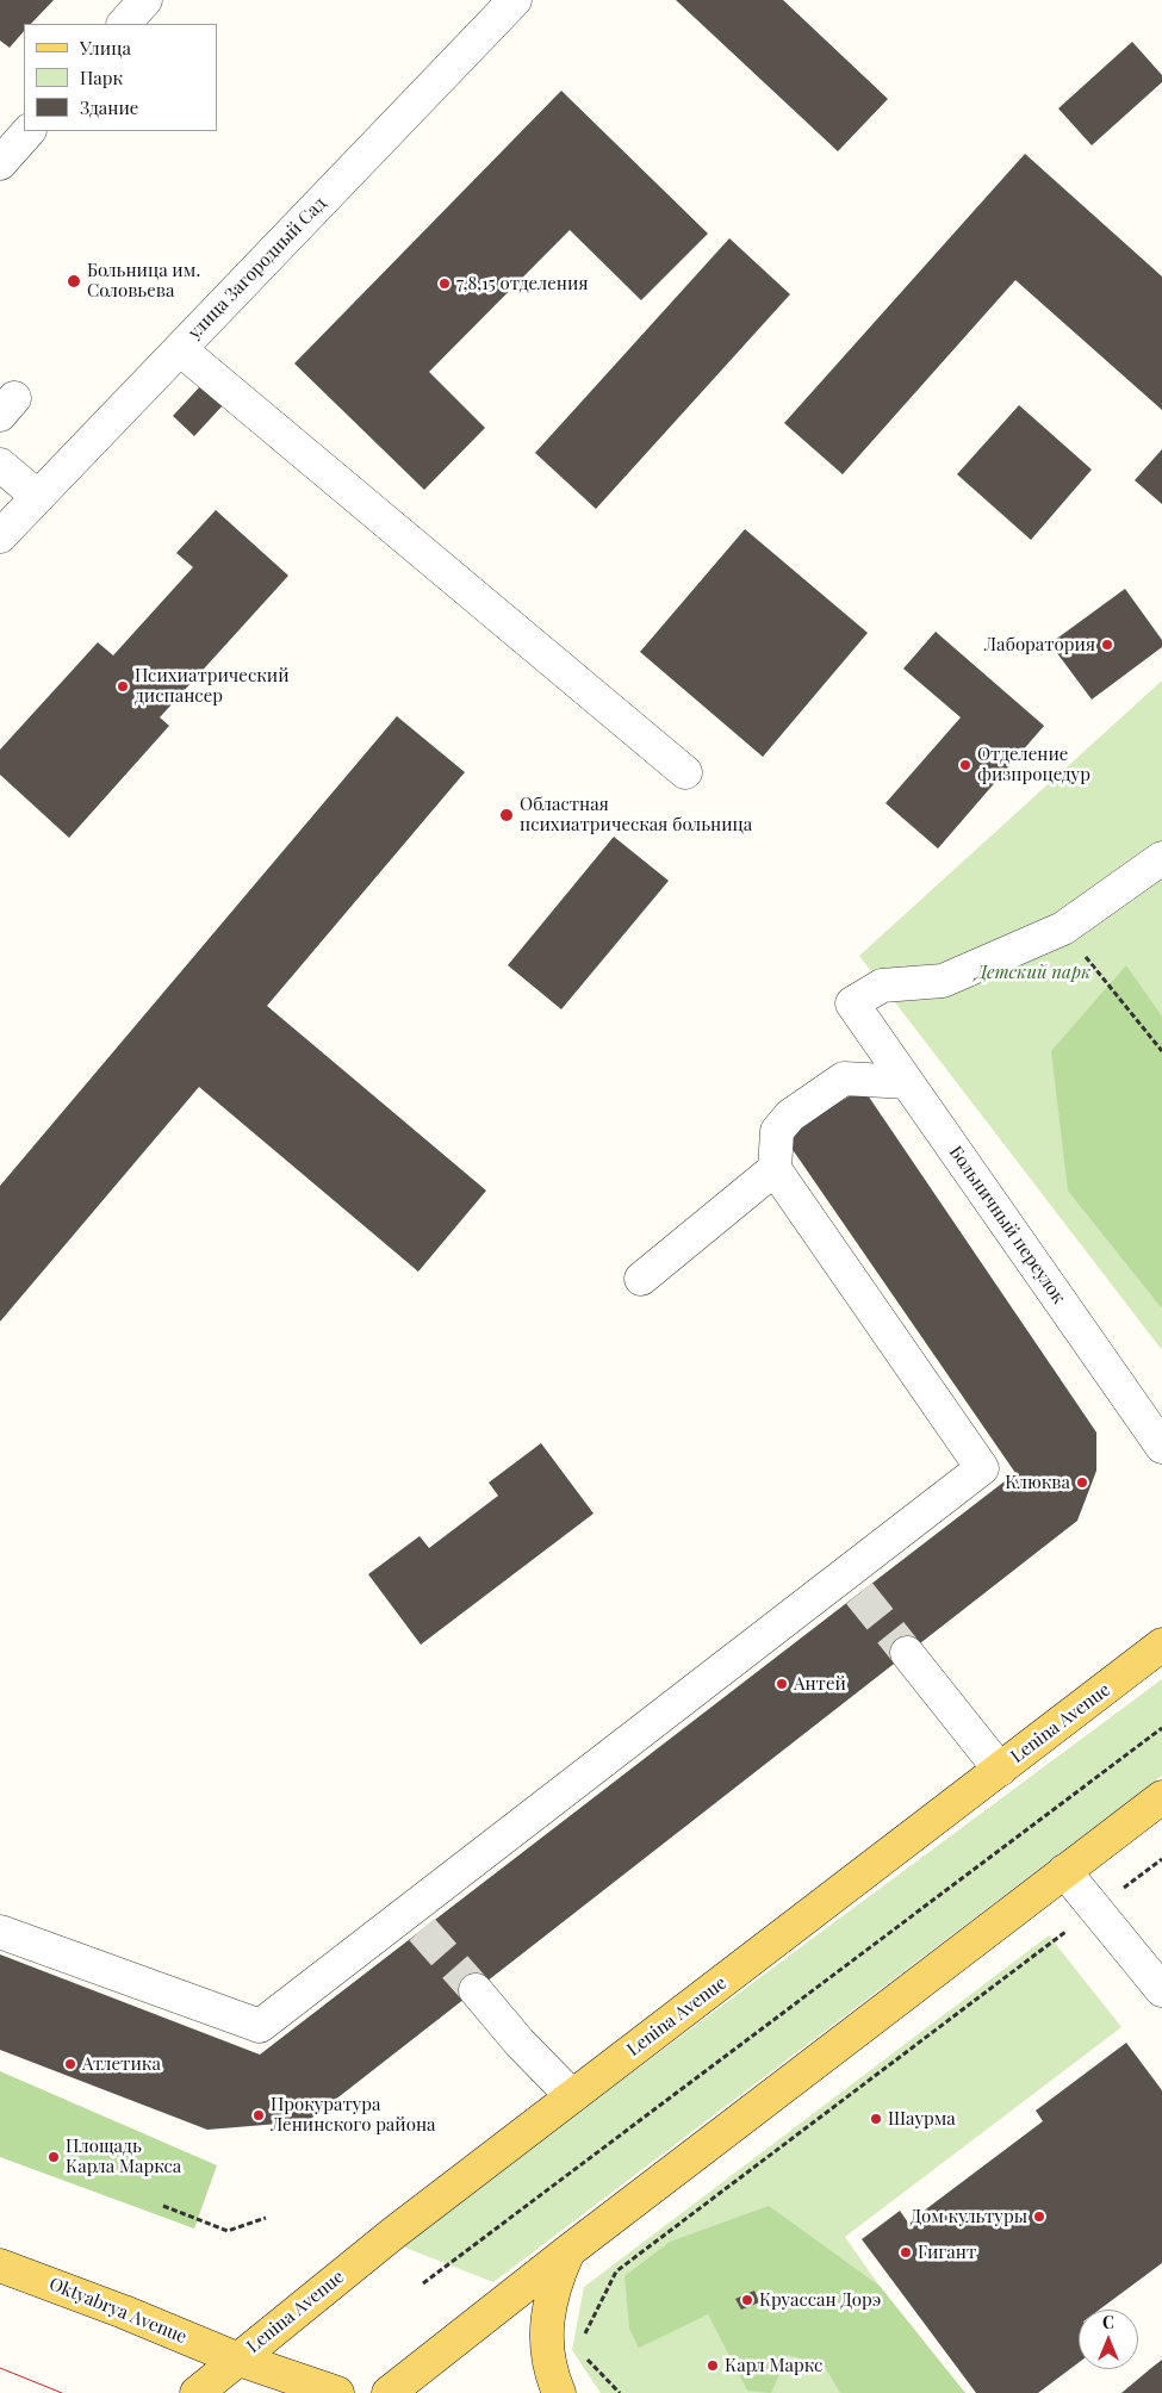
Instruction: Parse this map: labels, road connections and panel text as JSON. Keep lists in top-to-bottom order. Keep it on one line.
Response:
{"streets":{"main road":["Lenina Avenue","Oktyabrya Avenue"],"street":["улица Загородный Сад","Больничный переулок"]},"crossings":[["Lenina Avenue","Oktyabrya Avenue"]],"parks":["Детский парк"],"places":["Больница им. Соловьева","7,8,15 отделения","Лаборатория","Психиатрический диспансер","Отделение физпроцедур","Областная психиатрическая больница","Клюква","Антей","Атлетика","Прокуратура Ленинского района","Шаурма","Площадь Карла Маркса","Дом культуры","Гигант","Круассан Дорэ","Карл Маркс"],"legend":["Улица","Парк","Здание"],"north":"top"}
